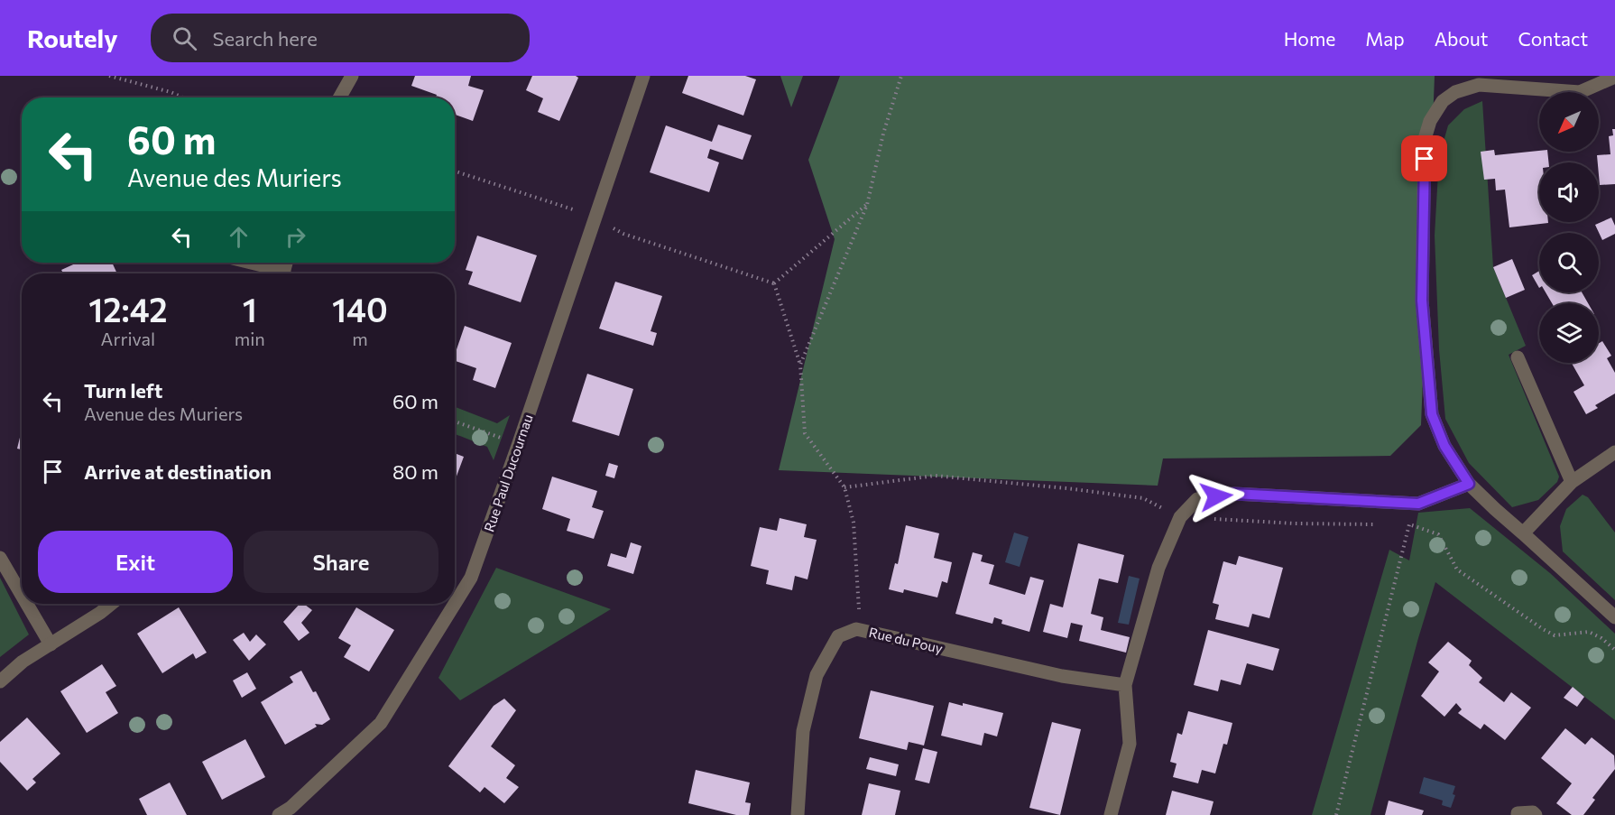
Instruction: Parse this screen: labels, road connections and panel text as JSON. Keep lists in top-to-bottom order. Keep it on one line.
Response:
{"streets":{"street":["Rue Paul Ducournau","Rue du Pouy"]},"north":"bottom left","page":{"header":"Routely","search":"Search here","nav":["Home","Map","About","Contact"],"turn":["60 m","Avenue des Muriers"],"eta":["12:42","Arrival","1","min","140","m"],"list":[{"name":"Turn left","note":"Avenue des Muriers","value":"60 m"},{"name":"Arrive at destination","value":"80 m"}],"buttons":["Exit","Share"]}}
